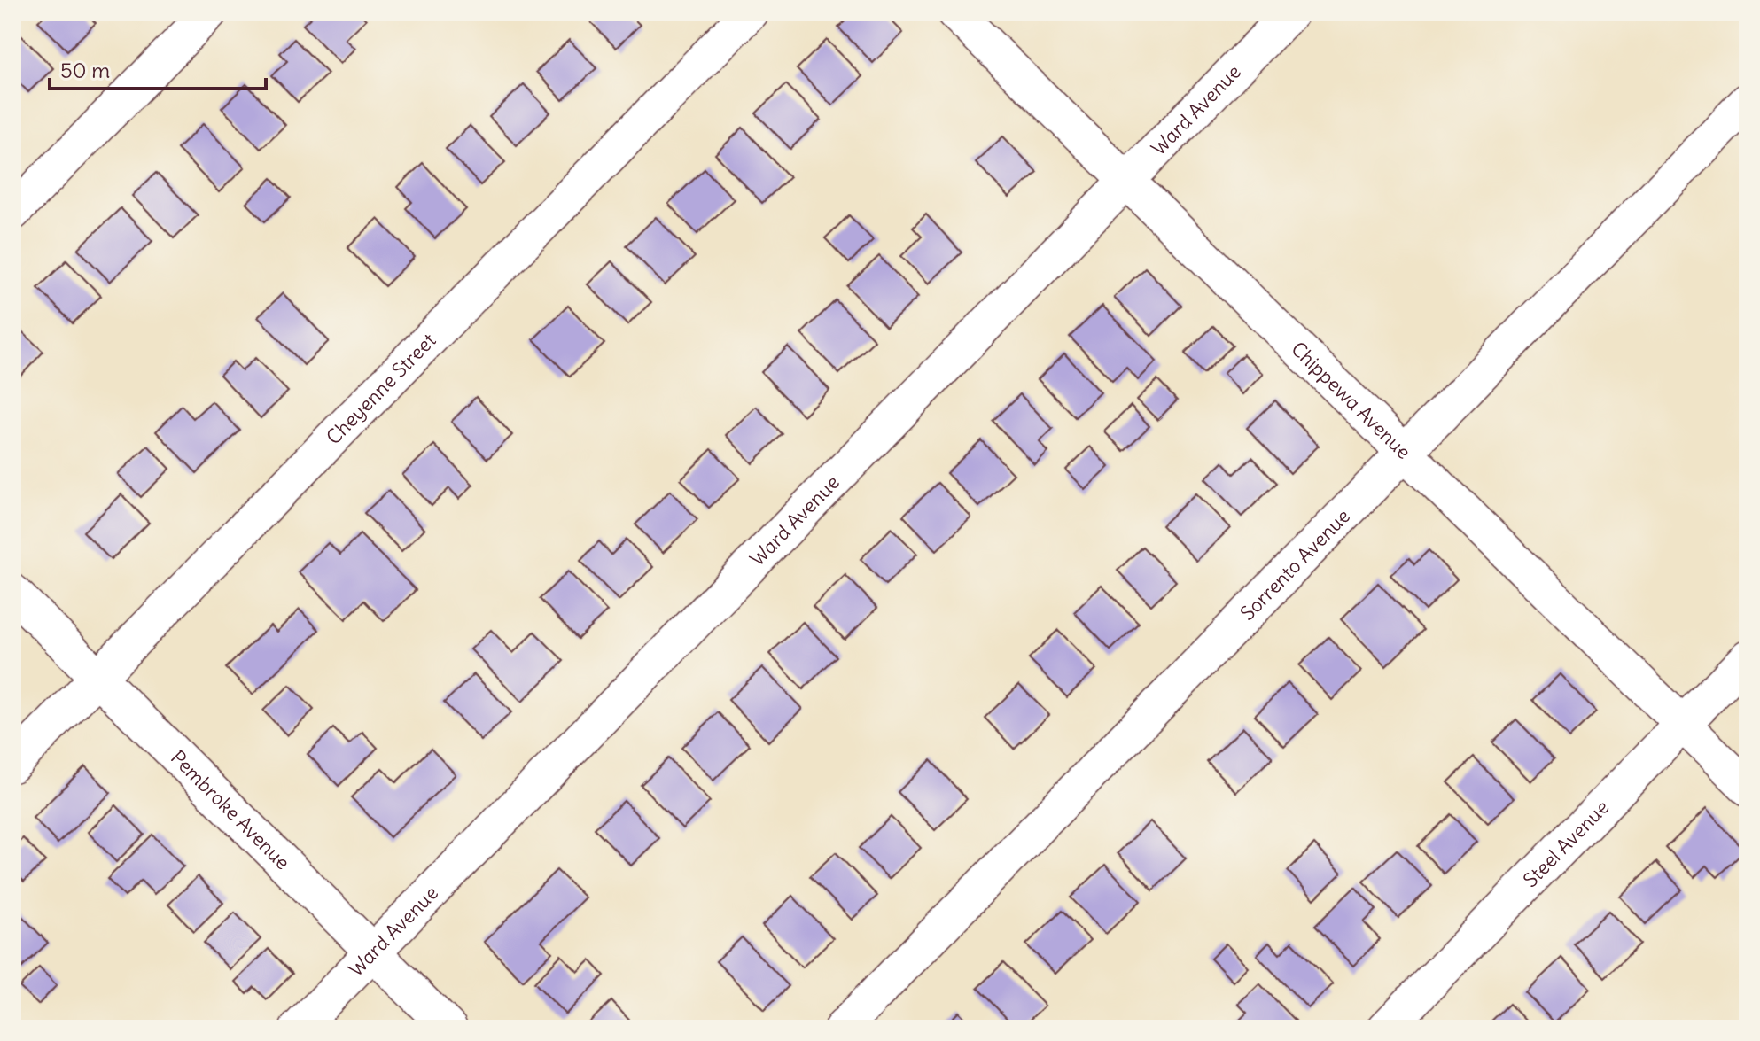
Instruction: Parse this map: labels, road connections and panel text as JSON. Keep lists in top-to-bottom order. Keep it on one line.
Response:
{"streets":{"street":["Ward Avenue","Cheyenne Street","Chippewa Avenue","Sorrento Avenue","Pembroke Avenue","Steel Avenue"]},"crossings":[["Ward Avenue","Chippewa Avenue"],["Ward Avenue","Pembroke Avenue"],["Cheyenne Street","Pembroke Avenue"],["Chippewa Avenue","Sorrento Avenue"],["Chippewa Avenue","Steel Avenue"]],"scale_bar":"50 m"}
